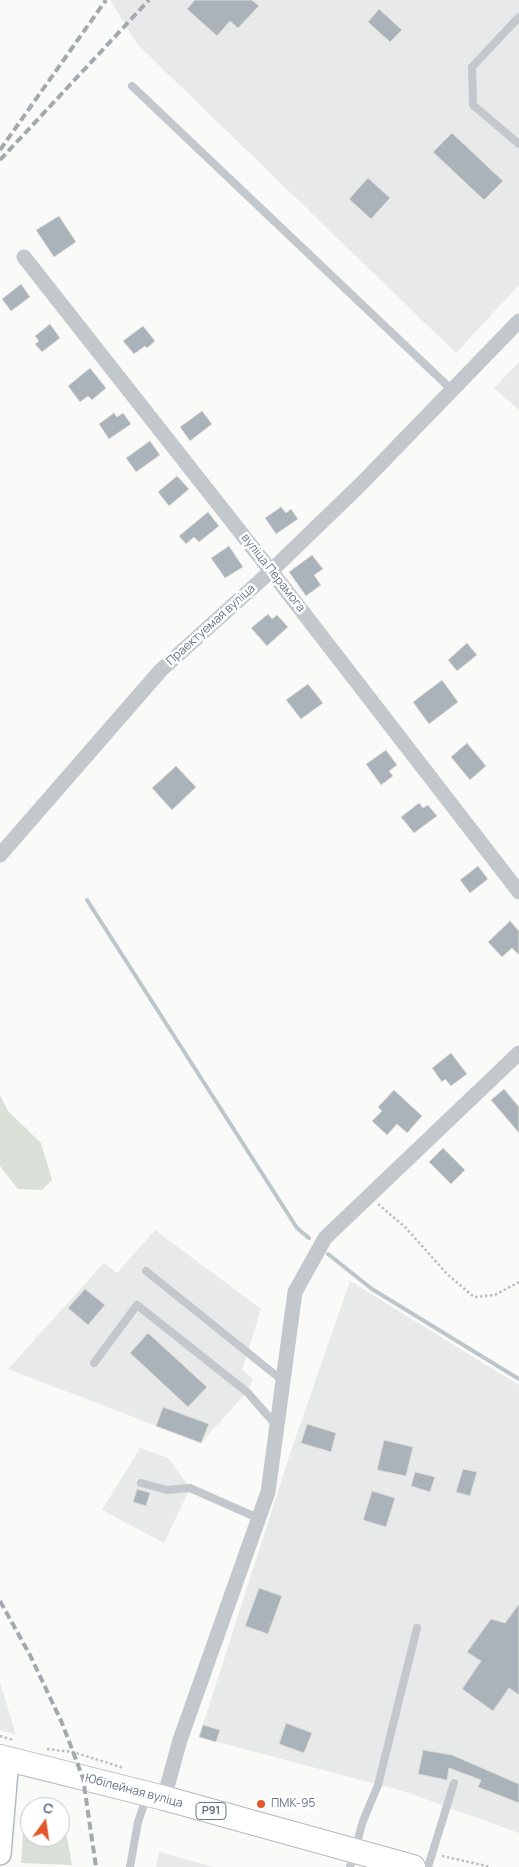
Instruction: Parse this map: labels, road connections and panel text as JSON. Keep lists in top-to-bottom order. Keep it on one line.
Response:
{"streets":{"main road":["Юбілейная вуліца","Р91"],"street":["вуліца Перамога","Праектуемая вуліца"]},"crossings":[["вуліца Перамога","Праектуемая вуліца"]],"places":["ПМК-95"],"north":"top"}
